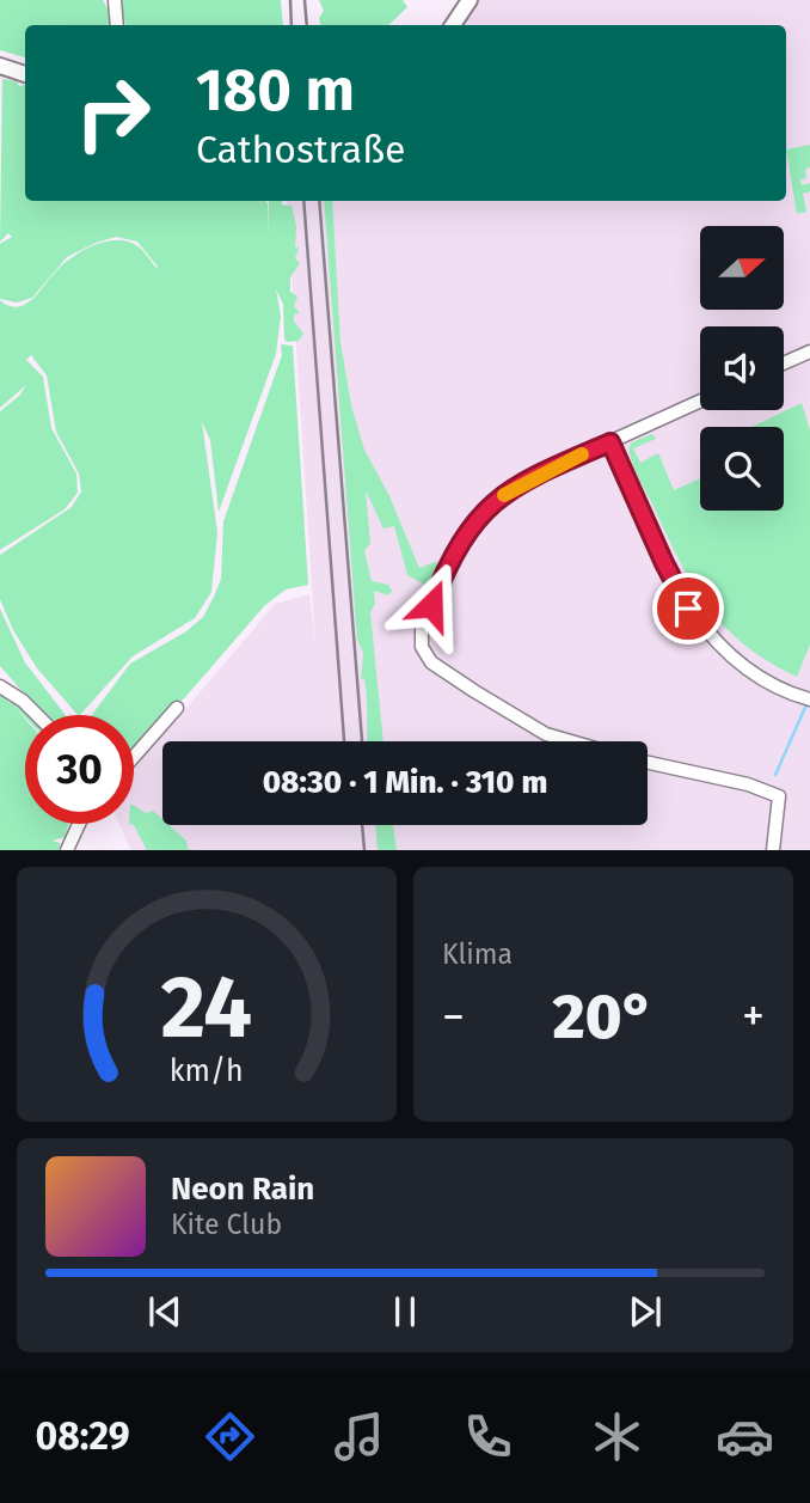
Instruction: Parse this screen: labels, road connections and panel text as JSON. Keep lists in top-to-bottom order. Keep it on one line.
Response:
{"north":"right","page":{"turn":["180 m","Cathostraße"],"limit":"30","trip":"08:30 · 1 Min. · 310 m","tile":"Klima","heat":["−","20°","+"],"song":["Neon Rain","Kite Club"],"tabs":"08:29","gauge":["24","km/h"]}}
